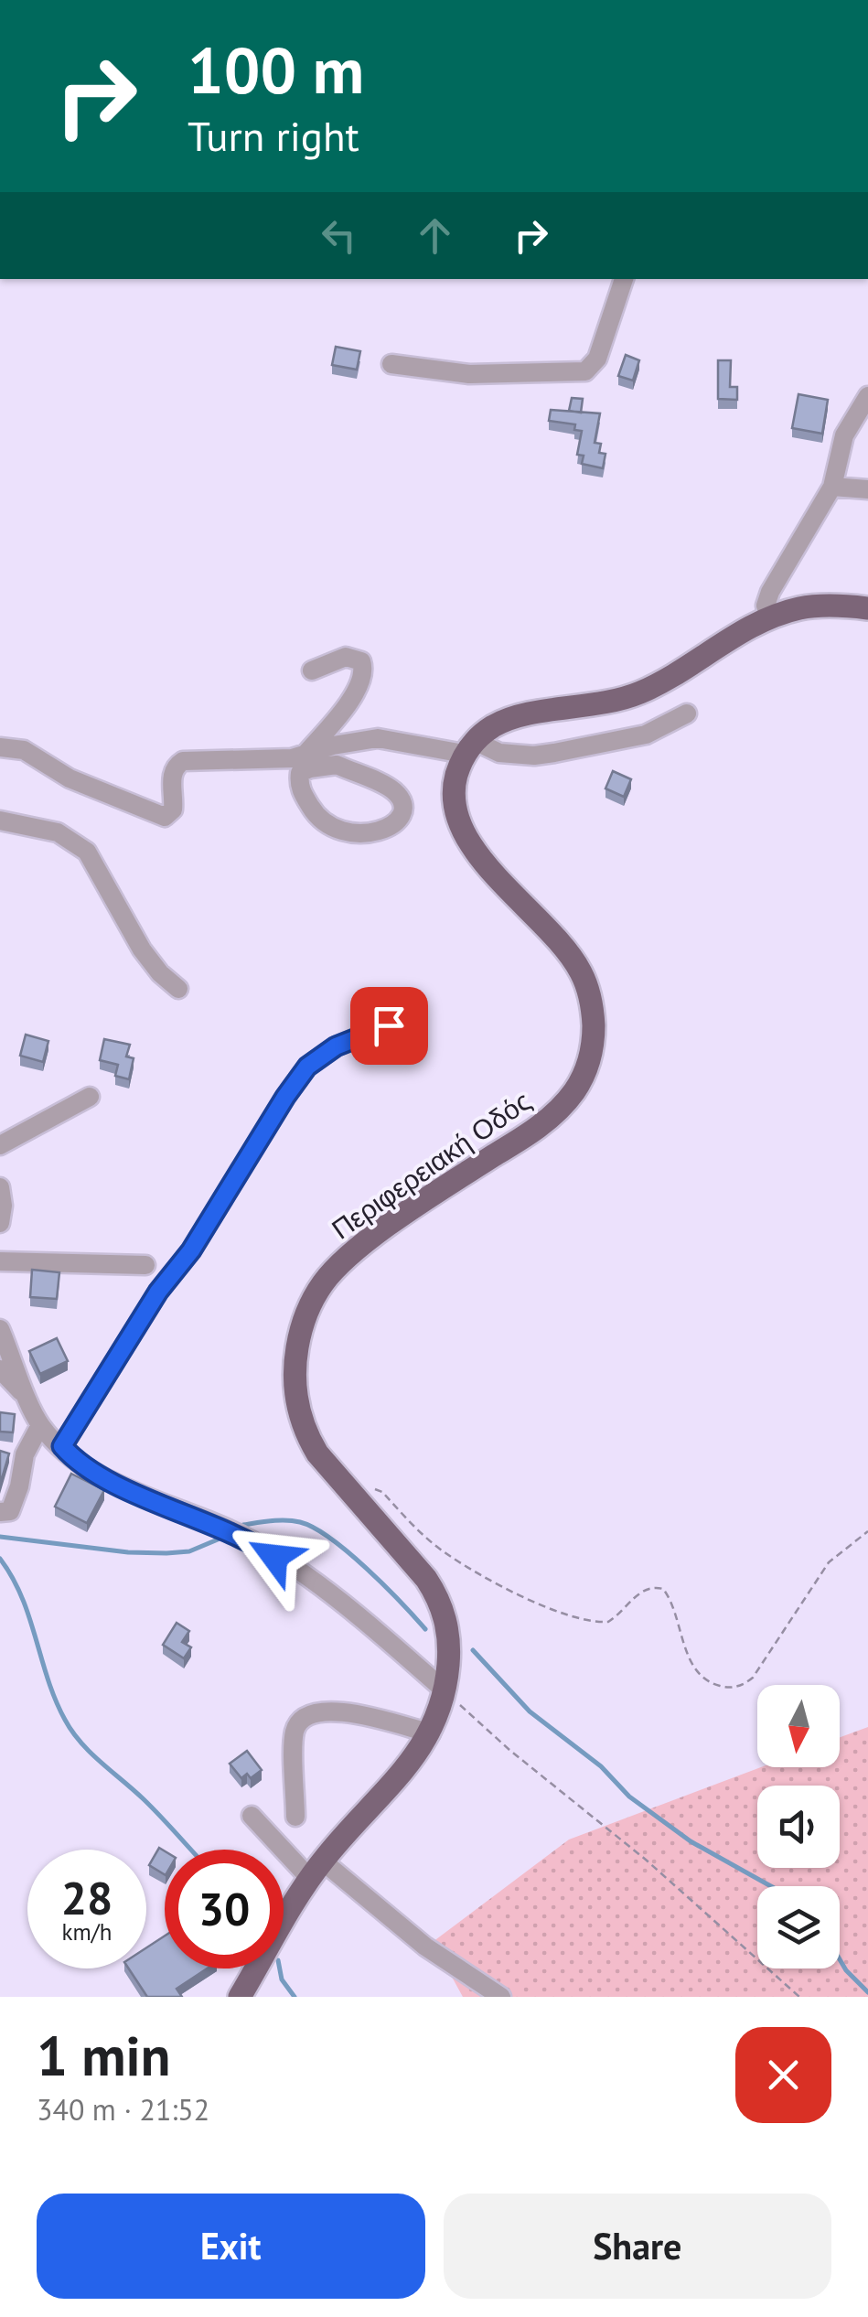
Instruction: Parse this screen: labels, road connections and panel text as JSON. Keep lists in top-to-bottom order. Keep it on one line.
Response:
{"streets":{"main road":["Περιφερειακή Οδός"]},"north":"bottom","page":{"turn":["100 m","Turn right"],"speed":"28 km/h","limit":"30","heading":["1 min","340 m · 21:52"],"buttons":["Exit","Share"]}}
